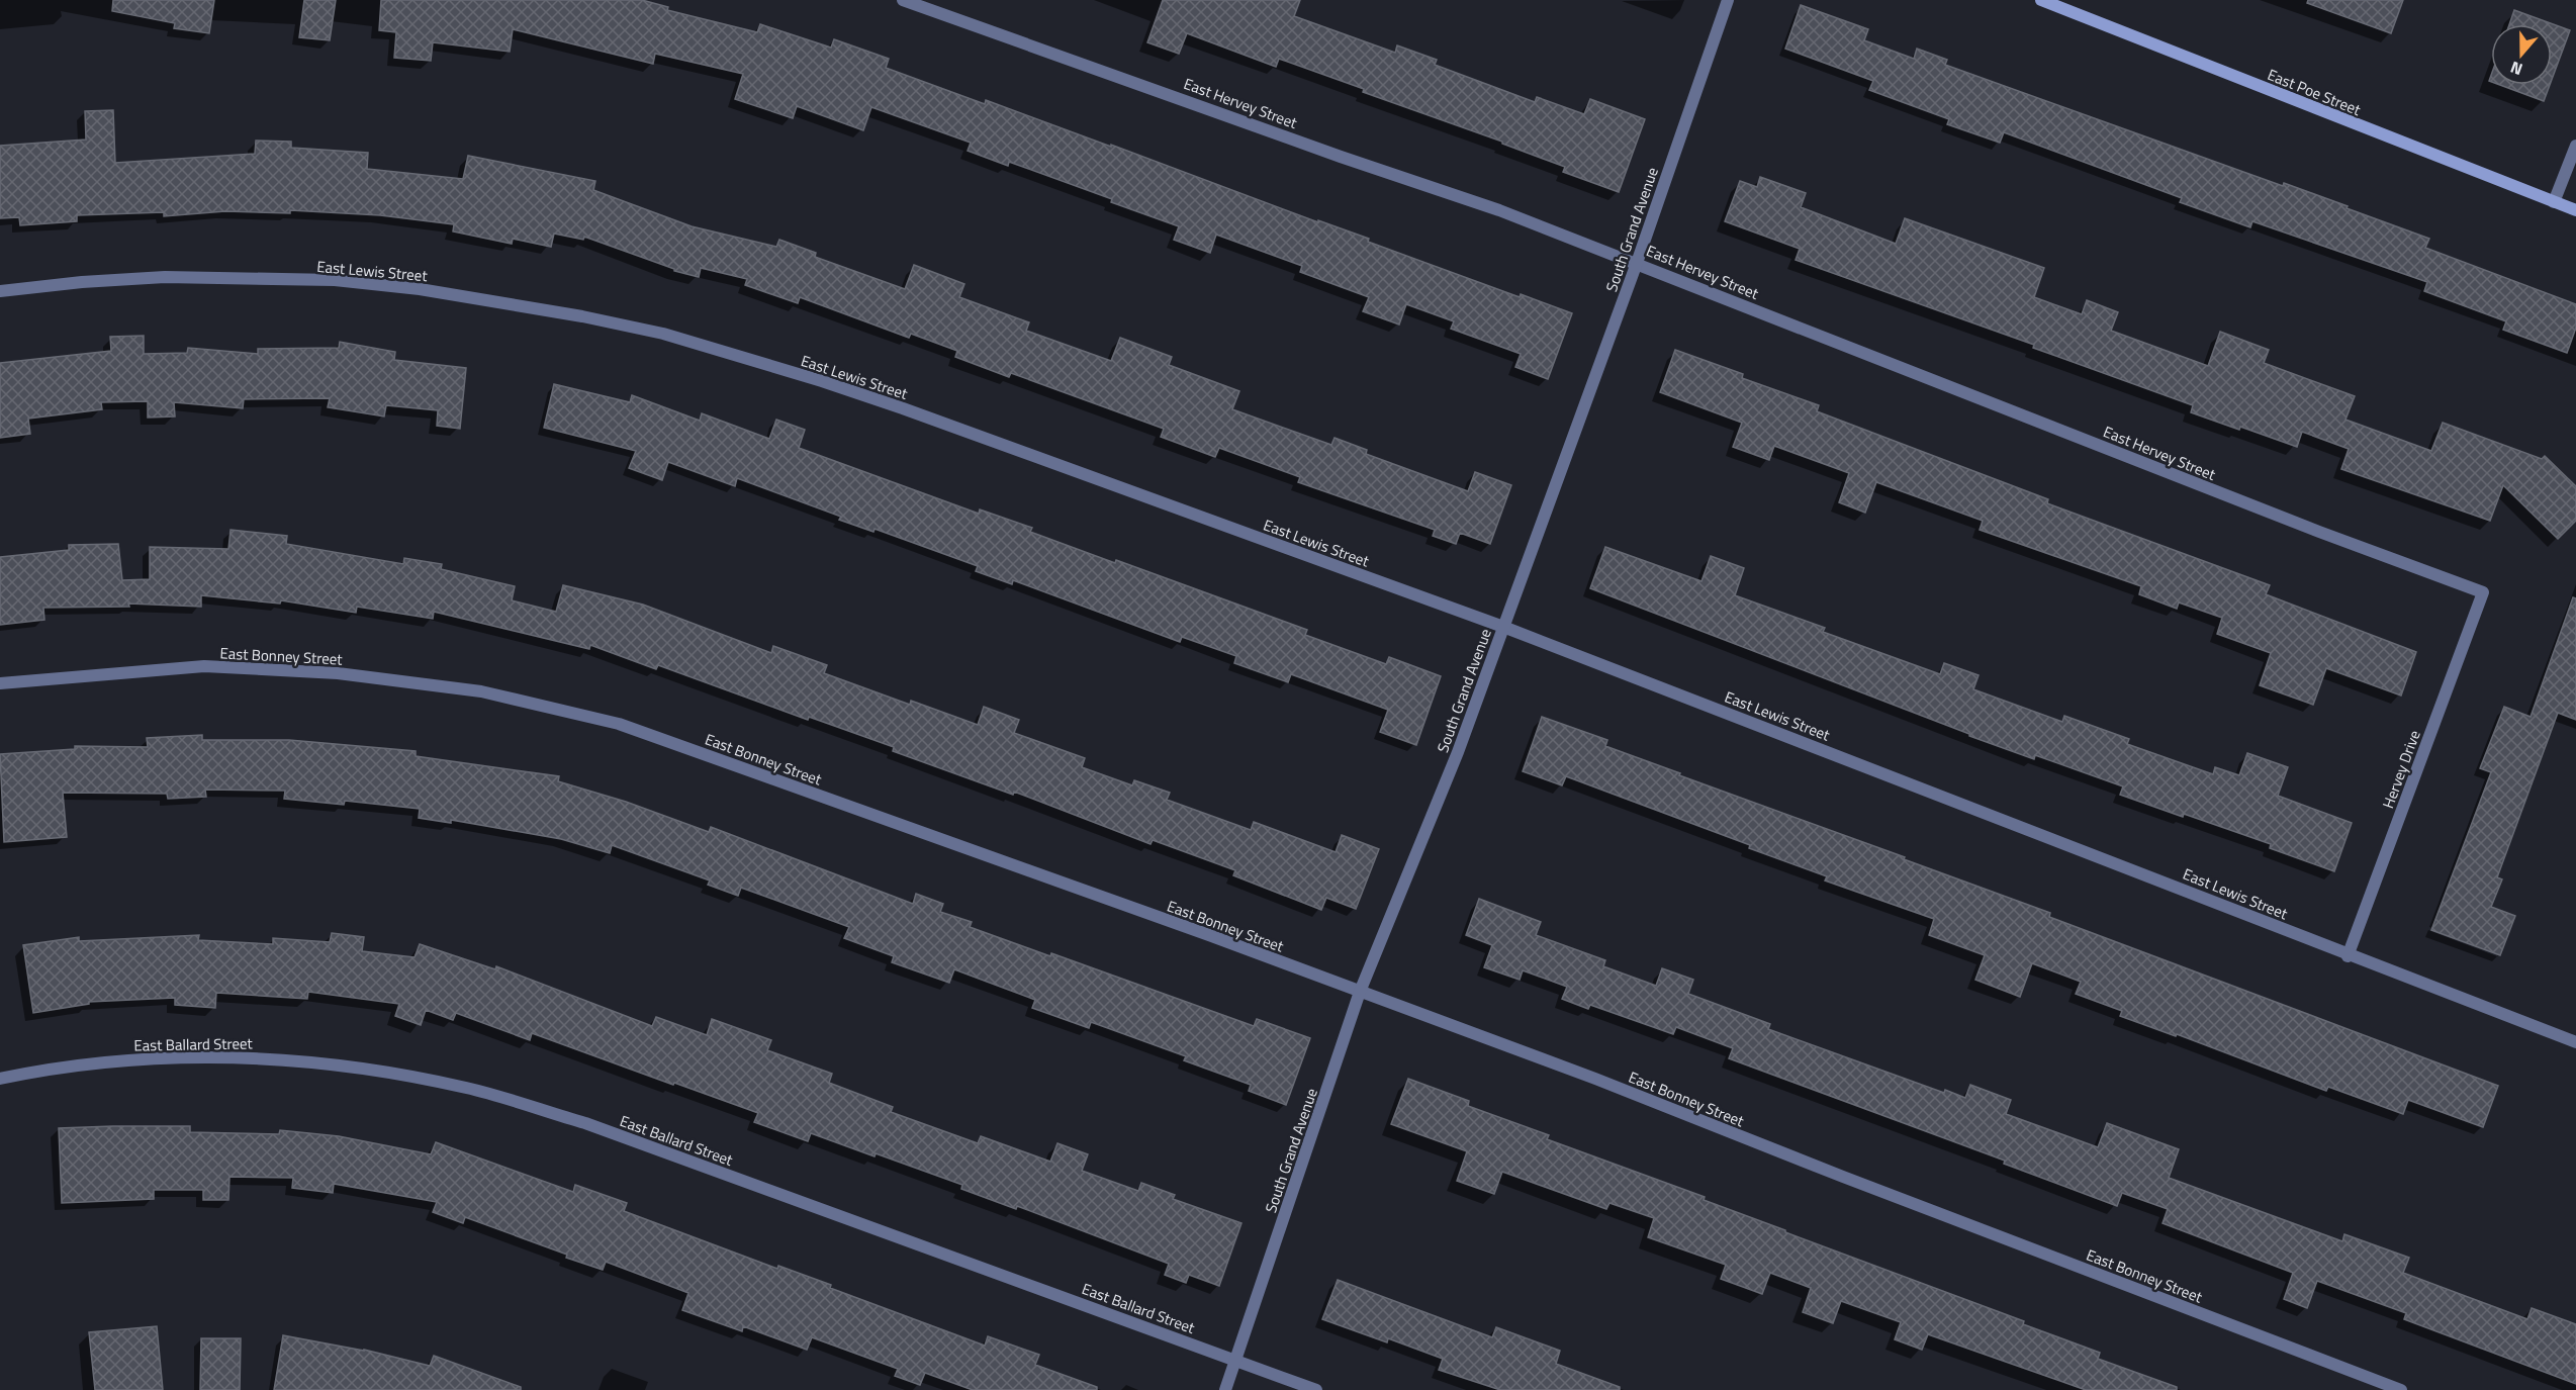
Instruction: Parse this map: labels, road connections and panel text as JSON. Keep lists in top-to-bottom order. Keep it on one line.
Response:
{"streets":{"street":["East Poe Street","East Hervey Street","South Grand Avenue","East Lewis Street","East Bonney Street","Hervey Drive","East Ballard Street"]},"crossings":[["East Hervey Street","South Grand Avenue"],["East Hervey Street","Hervey Drive"],["South Grand Avenue","East Lewis Street"],["South Grand Avenue","East Bonney Street"],["South Grand Avenue","East Ballard Street"],["East Lewis Street","Hervey Drive"]],"north":"bottom"}
